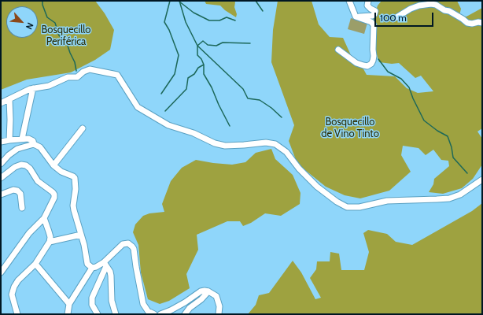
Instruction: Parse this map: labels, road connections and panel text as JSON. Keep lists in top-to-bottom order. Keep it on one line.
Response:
{"parks":["Bosquecillo Periférica","Bosquecillo de Vino Tinto"],"scale_bar":"100 m","north":"bottom right"}
